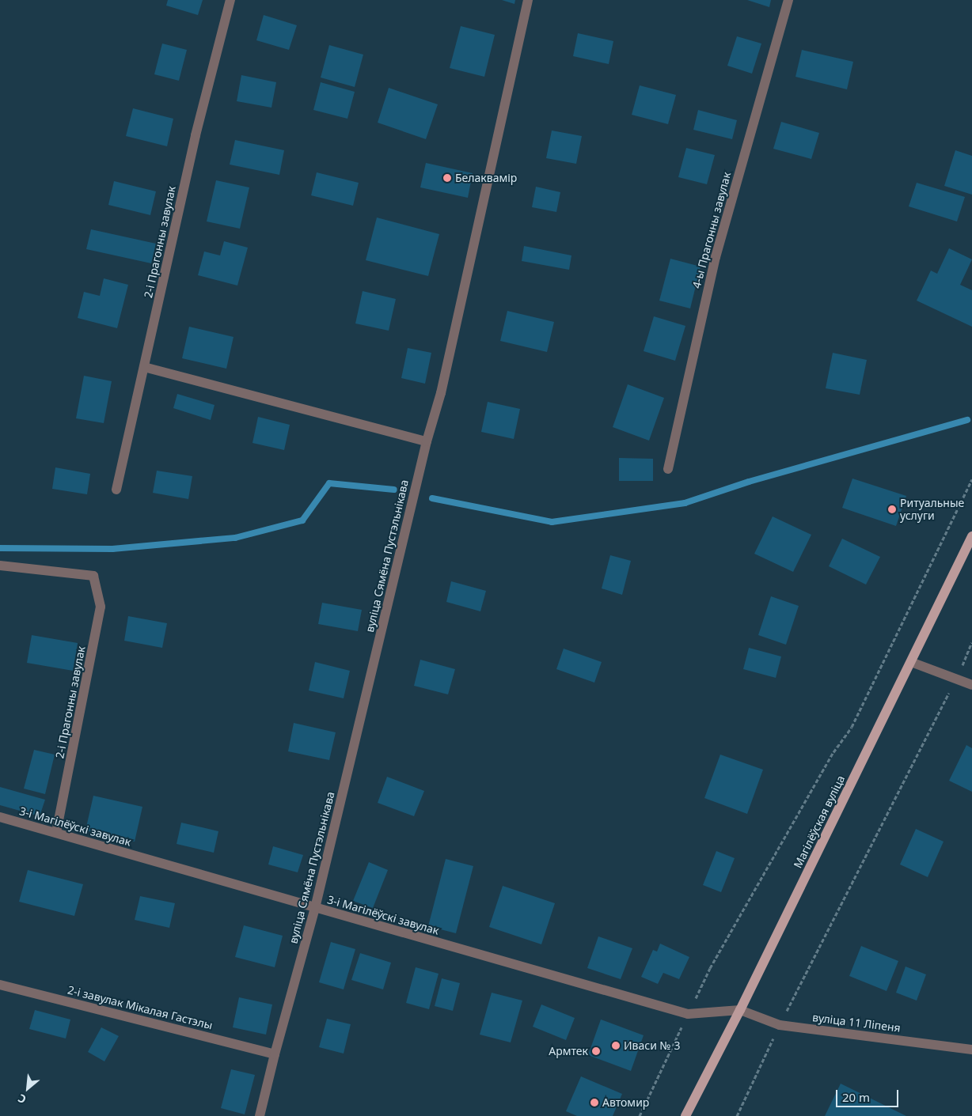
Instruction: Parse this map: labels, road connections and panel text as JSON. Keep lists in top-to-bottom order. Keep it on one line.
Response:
{"streets":{"main road":["Магілёўская вуліца"],"street":["4-ы Прагонны завулак","2-і Прагонны завулак","вуліца Сямёна Пустэльнікава","3-і Магілёўскі завулак","2-і завулак Мікалая Гастэлы","вуліца 11 Ліпеня"]},"crossings":[["2-і Прагонны завулак","3-і Магілёўскі завулак"],["вуліца Сямёна Пустэльнікава","3-і Магілёўскі завулак"],["вуліца Сямёна Пустэльнікава","2-і завулак Мікалая Гастэлы"],["Магілёўская вуліца","3-і Магілёўскі завулак"],["Магілёўская вуліца","вуліца 11 Ліпеня"],["3-і Магілёўскі завулак","вуліца 11 Ліпеня"]],"places":["Белаквамір","Ритуальные услуги","Иваси № 3","Армтек","Автомир"],"scale_bar":"20 m","north":"bottom left"}
